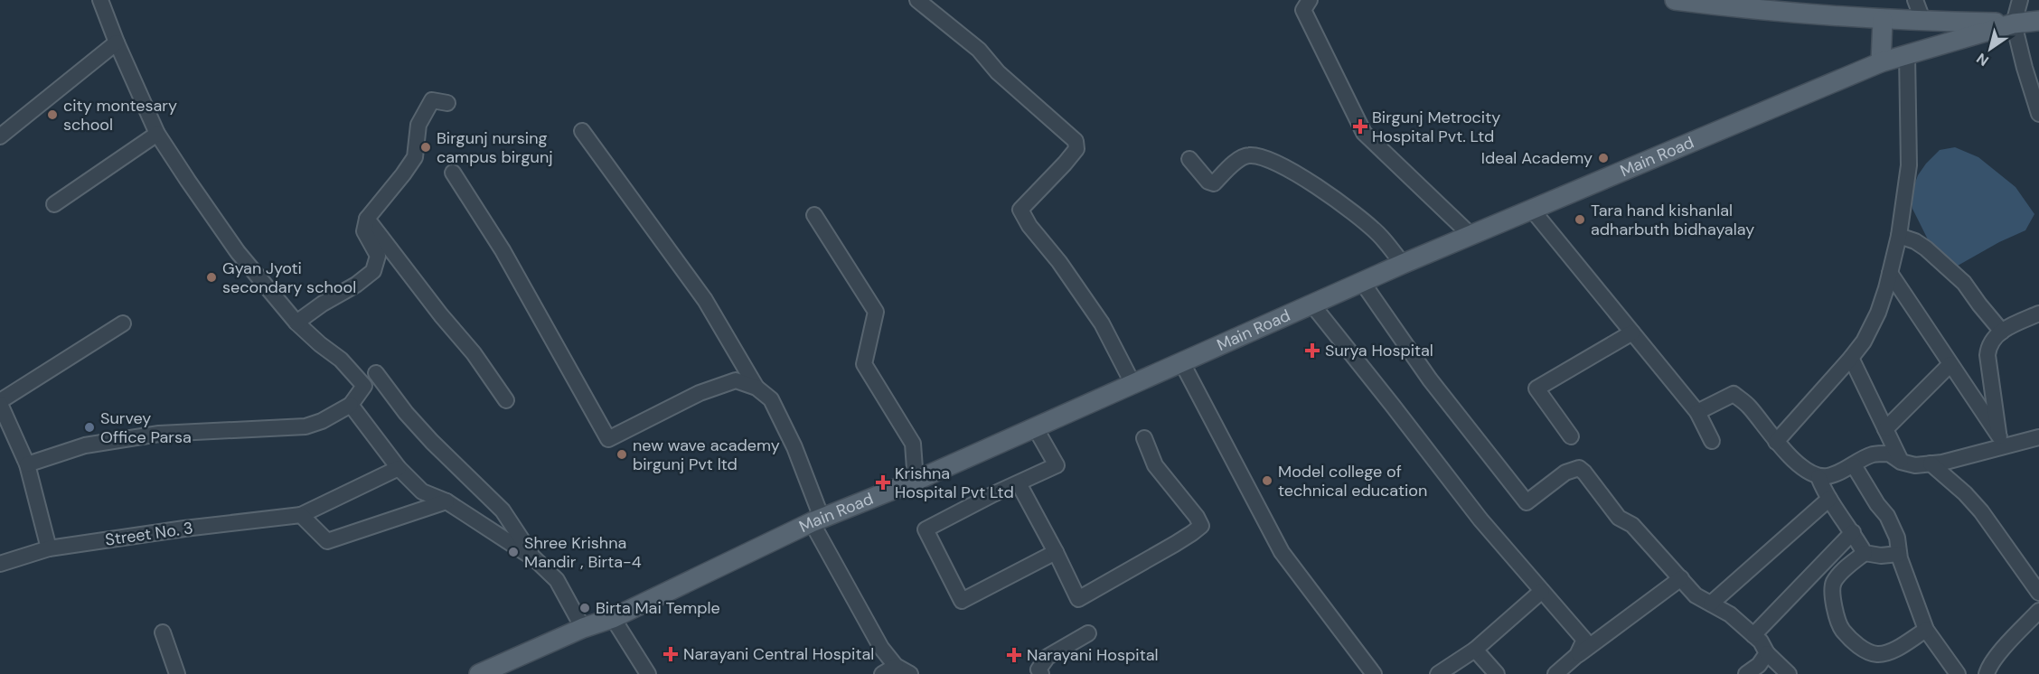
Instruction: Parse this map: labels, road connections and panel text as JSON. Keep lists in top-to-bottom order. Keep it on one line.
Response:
{"streets":{"main road":["Main Road"],"street":["Street No. 3"]},"places":{"other":["city montesary school","Birgunj nursing campus birgunj","Ideal Academy","Tara hand kishanlal adharbuth bidhayalay","Gyan Jyoti secondary school","Survey Office Parsa","new wave academy birgunj Pvt ltd","Model college of technical education","Shree Krishna Mandir , Birta-4","Birta Mai Temple"],"health":["Birgunj Metrocity Hospital Pvt. Ltd","Surya Hospital","Krishna Hospital Pvt Ltd","Narayani Central Hospital","Narayani Hospital"]},"north":"bottom left"}
